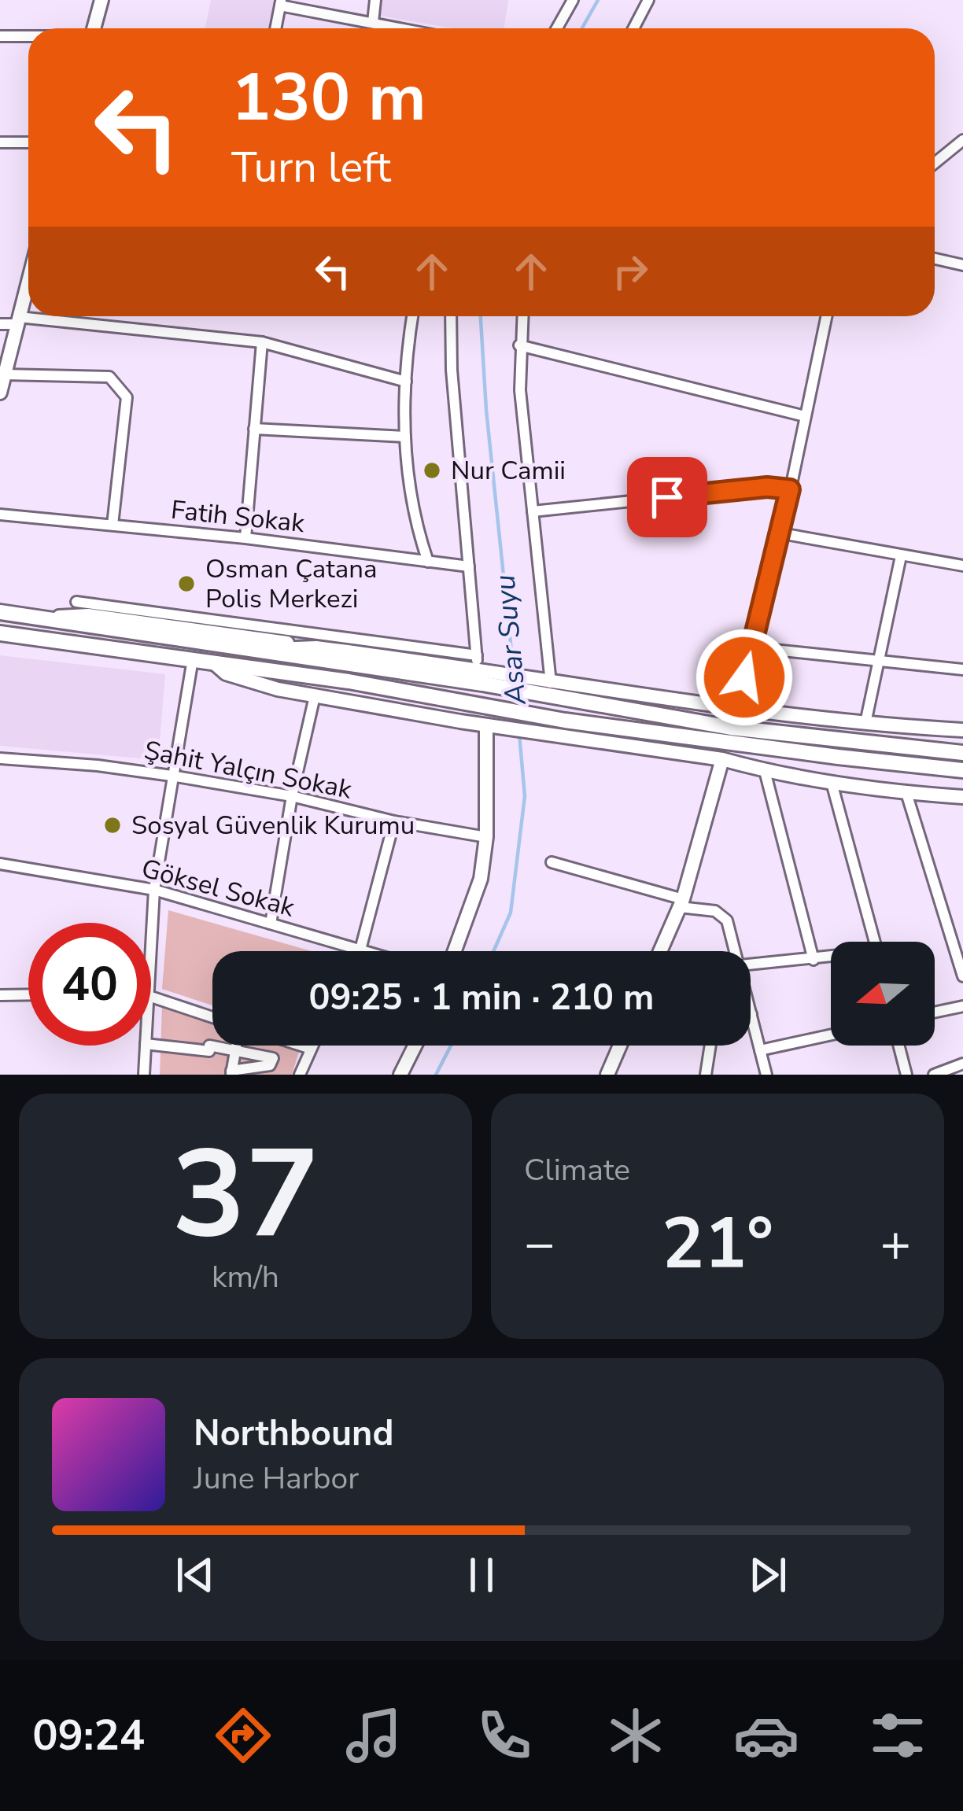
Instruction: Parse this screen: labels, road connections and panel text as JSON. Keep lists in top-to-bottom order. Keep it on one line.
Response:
{"streets":{"street":["Fatih Sokak","Şahit Yalçın Sokak","Göksel Sokak"]},"water":["Asar Suyu"],"places":["Nur Camii","Osman Çatana Polis Merkezi","Sosyal Güvenlik Kurumu"],"north":"left","page":{"turn":["130 m","Turn left"],"limit":"40","trip":"09:25 · 1 min · 210 m","tile":[["37","km/h"],"Climate"],"heat":["−","21°","+"],"song":["Northbound","June Harbor"],"tabs":"09:24"}}
